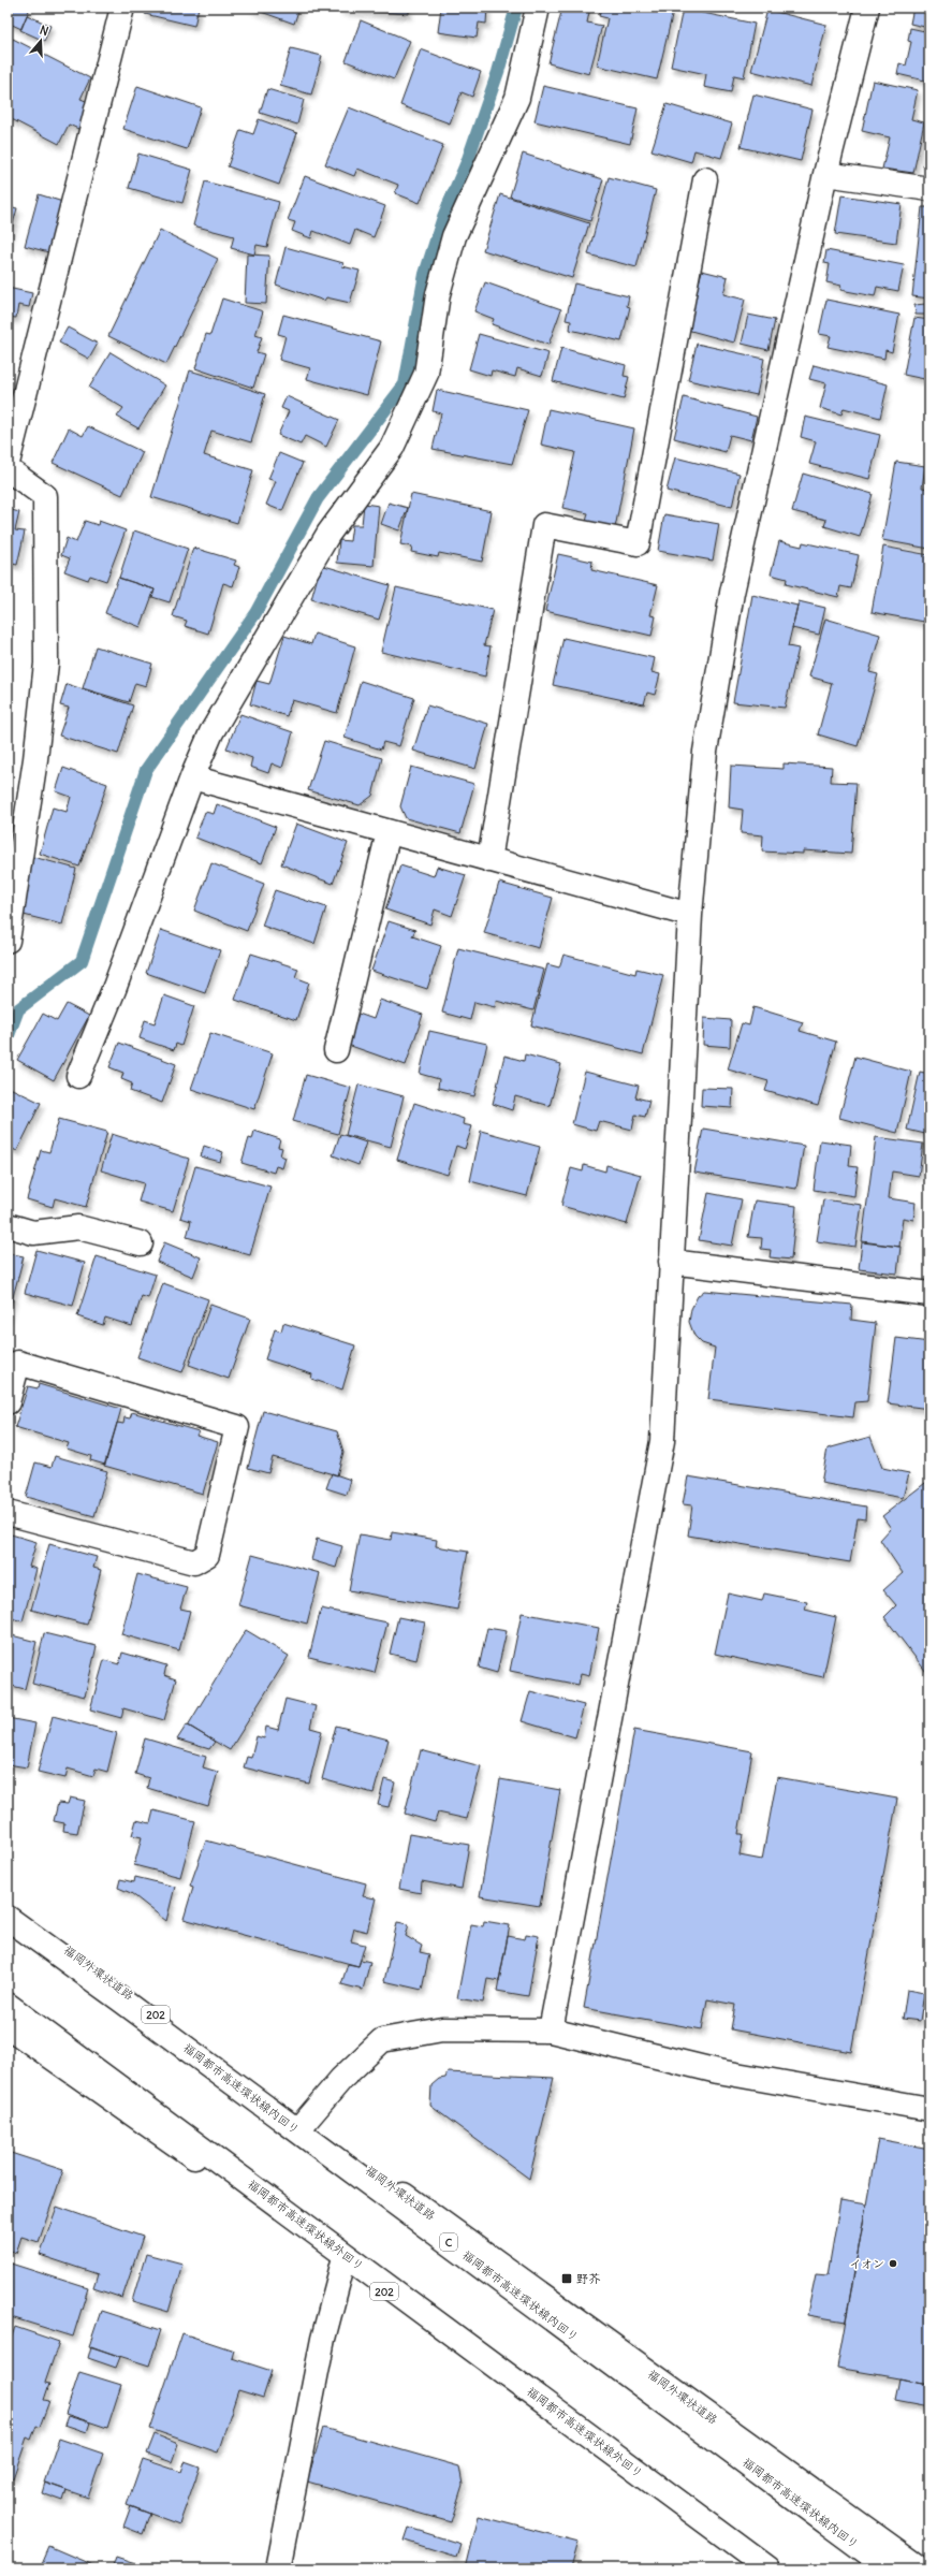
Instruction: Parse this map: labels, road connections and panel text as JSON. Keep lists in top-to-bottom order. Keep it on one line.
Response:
{"streets":{"main road":["福岡外環状道路","202","福岡都市高速環状線内回り","福岡都市高速環状線外回り","C"]},"places":{"other":["イオン"],"transit":["野芥"]},"north":"top"}
